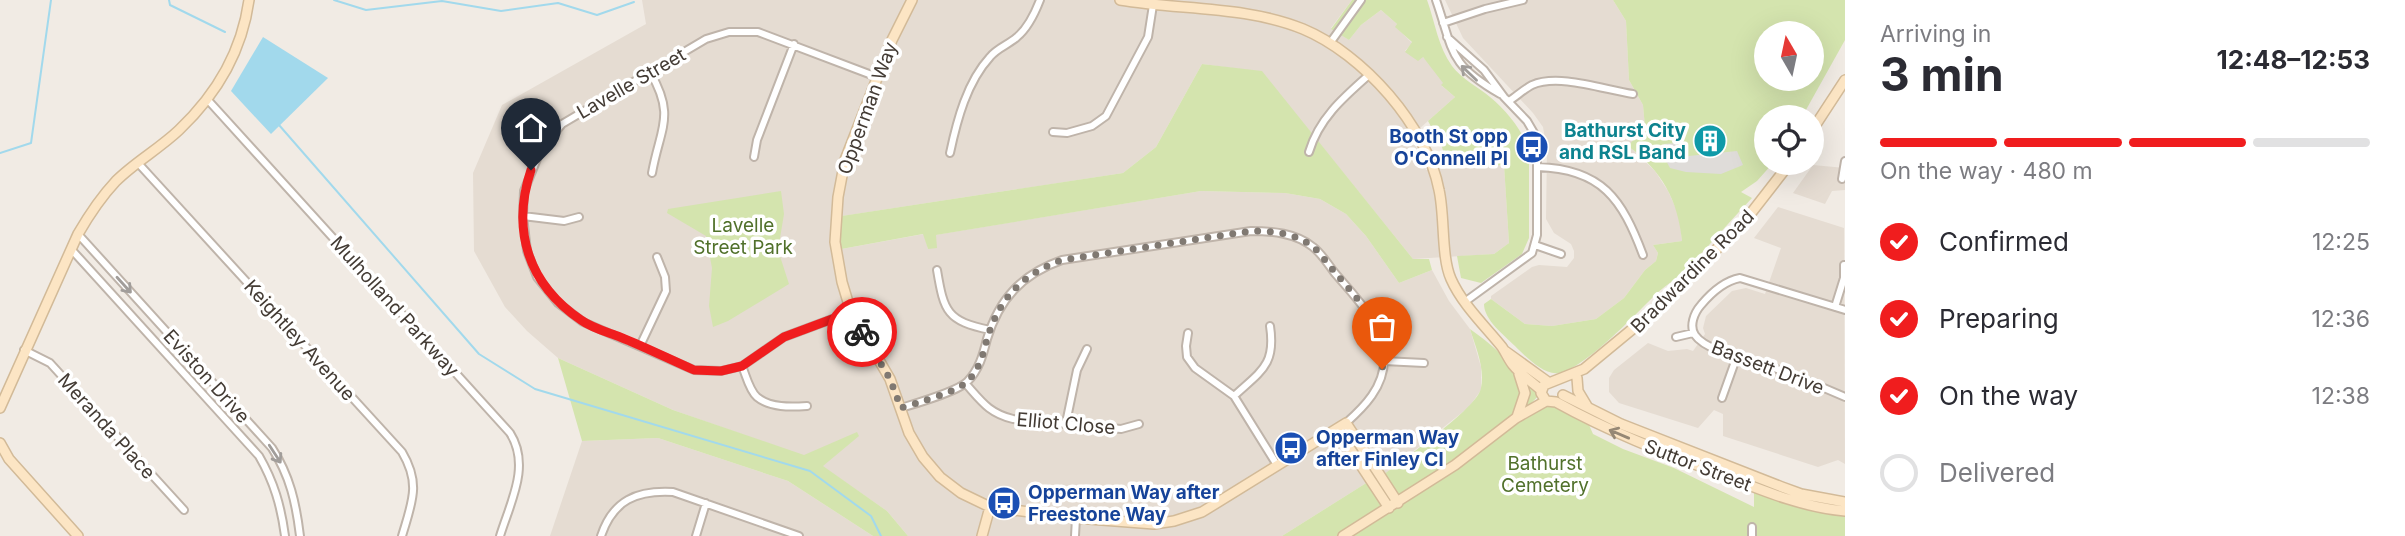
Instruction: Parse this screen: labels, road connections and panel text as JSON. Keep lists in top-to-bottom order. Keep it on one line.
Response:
{"streets":{"street":["Lavelle Street","Opperman Way","Bradwardine Road","Mulholland Parkway","Keightley Avenue","Bassett Drive","Eviston Drive","Elliot Close","Meranda Place","Suttor Street"]},"crossings":[["Lavelle Street","Opperman Way"],["Bradwardine Road","Suttor Street"]],"parks":["Lavelle Street Park","Bathurst Cemetery"],"places":{"building":["Bathurst City and RSL Band"],"bus stop":["Booth St opp O'Connell Pl","Opperman Way after Finley Cl","Opperman Way after Freestone Way"]},"north":"top","page":{"heading":["3 min","Arriving in","12:48–12:53"],"bar":"On the way · 480 m","list":[["Confirmed","12:25"],["Preparing","12:36"],["On the way","12:38"],"Delivered"]}}
